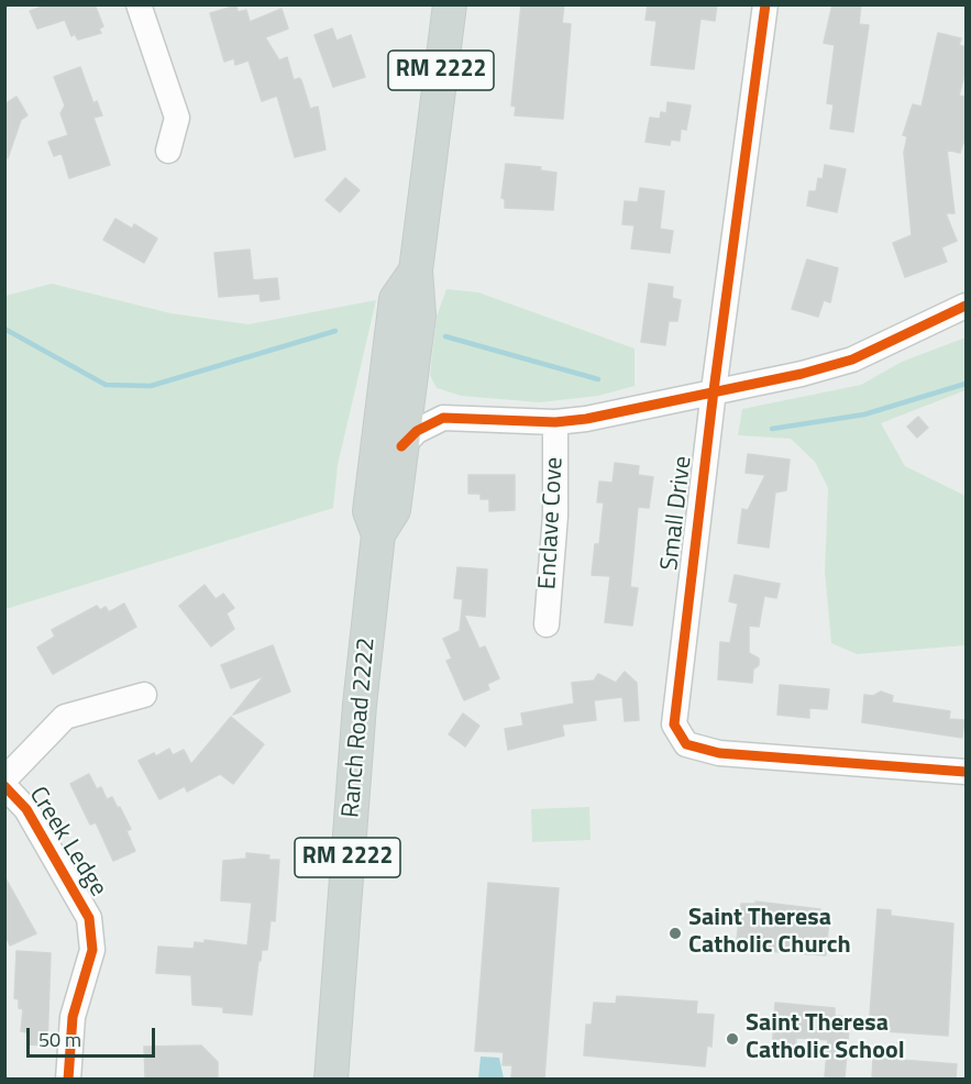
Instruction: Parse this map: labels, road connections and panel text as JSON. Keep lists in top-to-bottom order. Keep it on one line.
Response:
{"streets":{"main road":["RM 2222","Ranch Road 2222"],"street":["Small Drive","Enclave Cove","Creek Ledge"]},"places":["Saint Theresa Catholic Church","Saint Theresa Catholic School"],"scale_bar":"50 m"}
